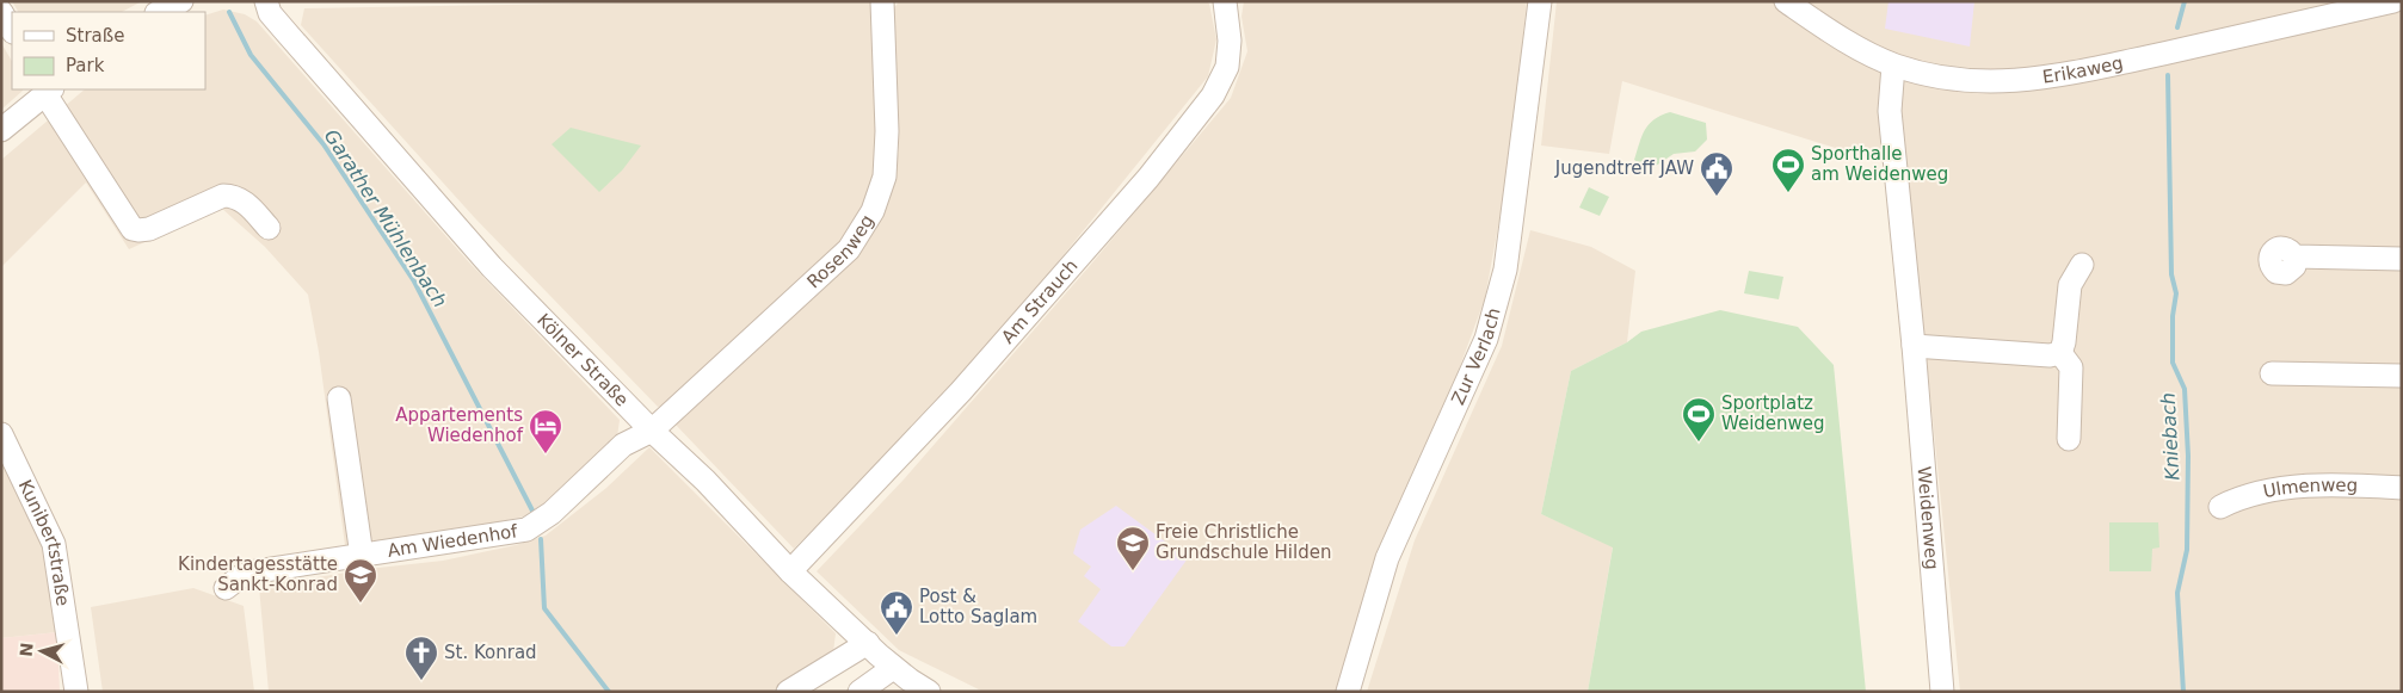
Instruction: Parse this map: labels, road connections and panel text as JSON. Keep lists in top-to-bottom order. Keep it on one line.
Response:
{"streets":{"street":["Erikaweg","Rosenweg","Am Strauch","Zur Verlach","Kölner Straße","Ulmenweg","Weidenweg","Am Wiedenhof","Kunibertstraße"]},"crossings":[["Erikaweg","Weidenweg"],["Rosenweg","Kölner Straße"],["Rosenweg","Am Wiedenhof"],["Am Strauch","Kölner Straße"],["Kölner Straße","Am Wiedenhof"]],"water":["Garather Mühlenbach","Kniebach"],"places":{"sports":["Sporthalle am Weidenweg","Sportplatz Weidenweg"],"public building":["Jugendtreff JAW","Post & Lotto Saglam"],"hotel":["Appartements Wiedenhof"],"school or university":["Freie Christliche Grundschule Hilden","Kindertagesstätte Sankt-Konrad"],"church":["St. Konrad"]},"legend":["Straße","Park"],"north":"left"}
